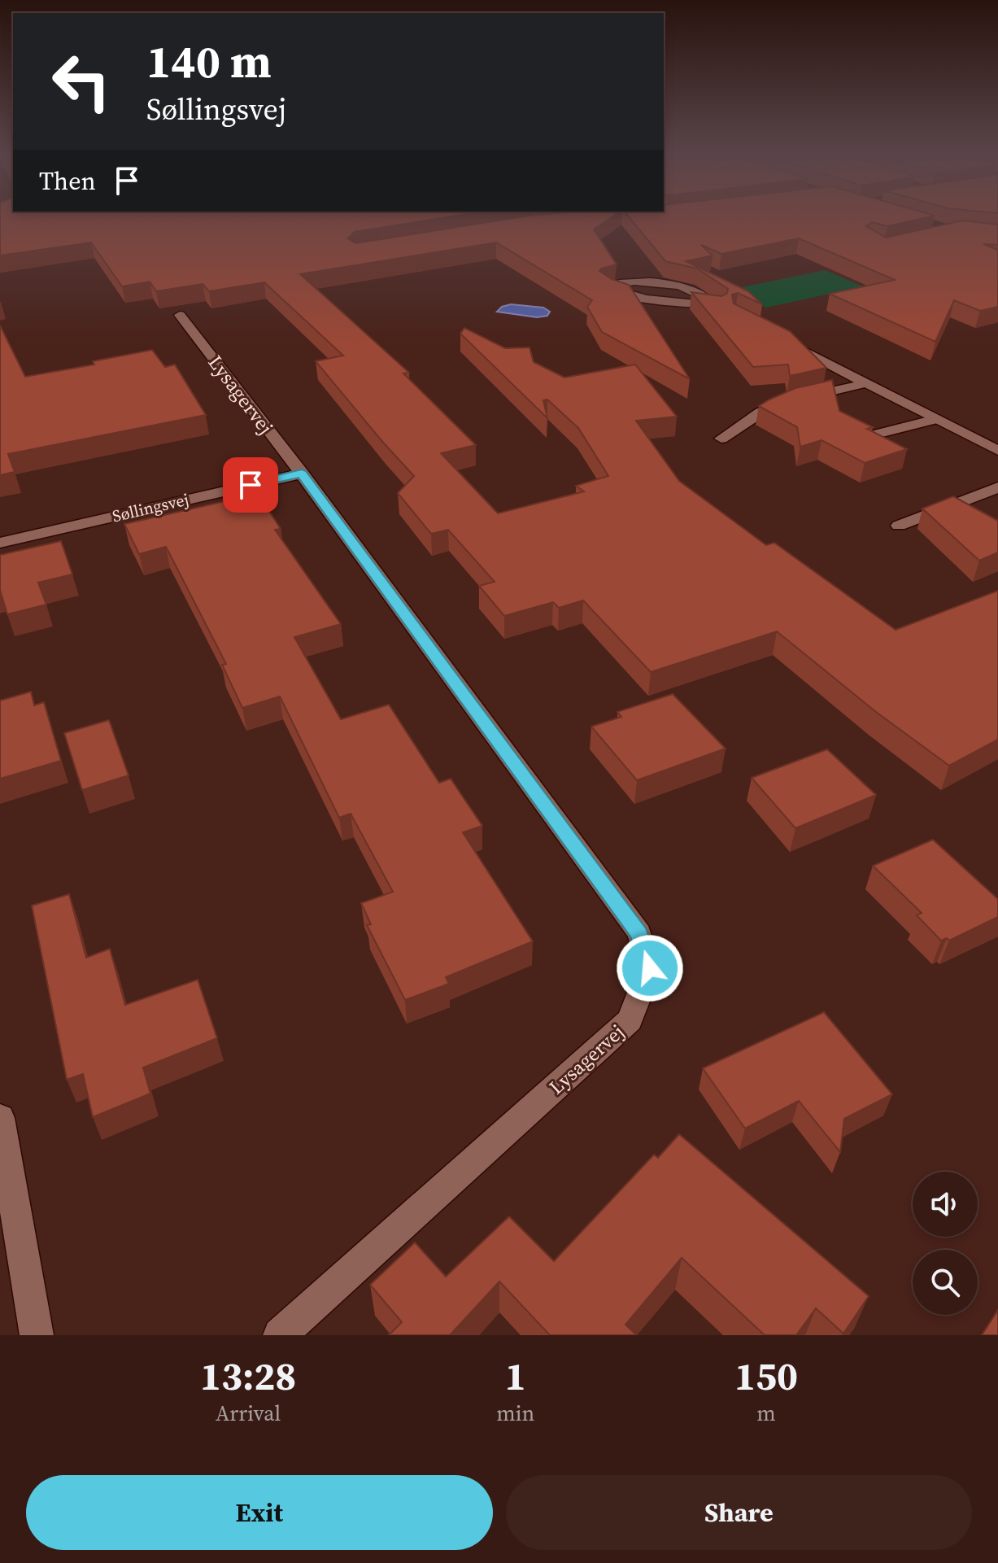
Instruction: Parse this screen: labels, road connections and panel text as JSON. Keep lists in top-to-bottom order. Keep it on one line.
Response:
{"streets":{"street":["Lysagervej","Søllingsvej"]},"crossings":[["Lysagervej","Søllingsvej"]],"page":{"turn":["140 m","Søllingsvej"],"then":"Then","eta":["13:28","Arrival","1","min","150","m"],"buttons":["Exit","Share"]}}
